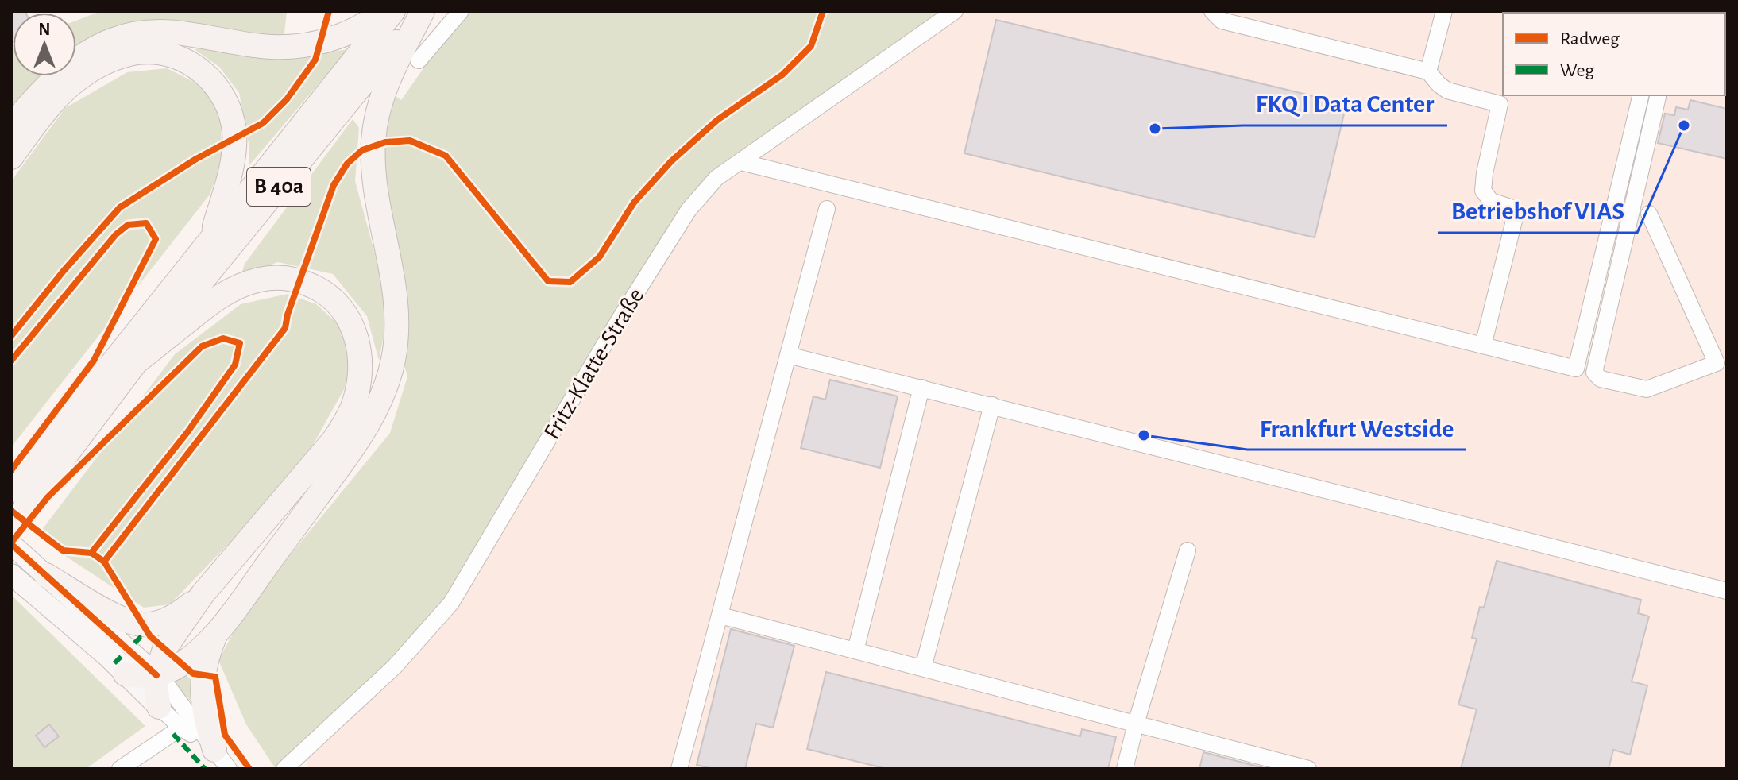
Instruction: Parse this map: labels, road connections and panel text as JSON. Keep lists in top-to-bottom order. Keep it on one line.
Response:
{"streets":{"highway":["B 40a"],"street":["Fritz-Klatte-Straße"]},"places":["Betriebshof VIAS","FKQ I Data Center","Frankfurt Westside"],"legend":["Radweg","Weg"],"north":"top"}
